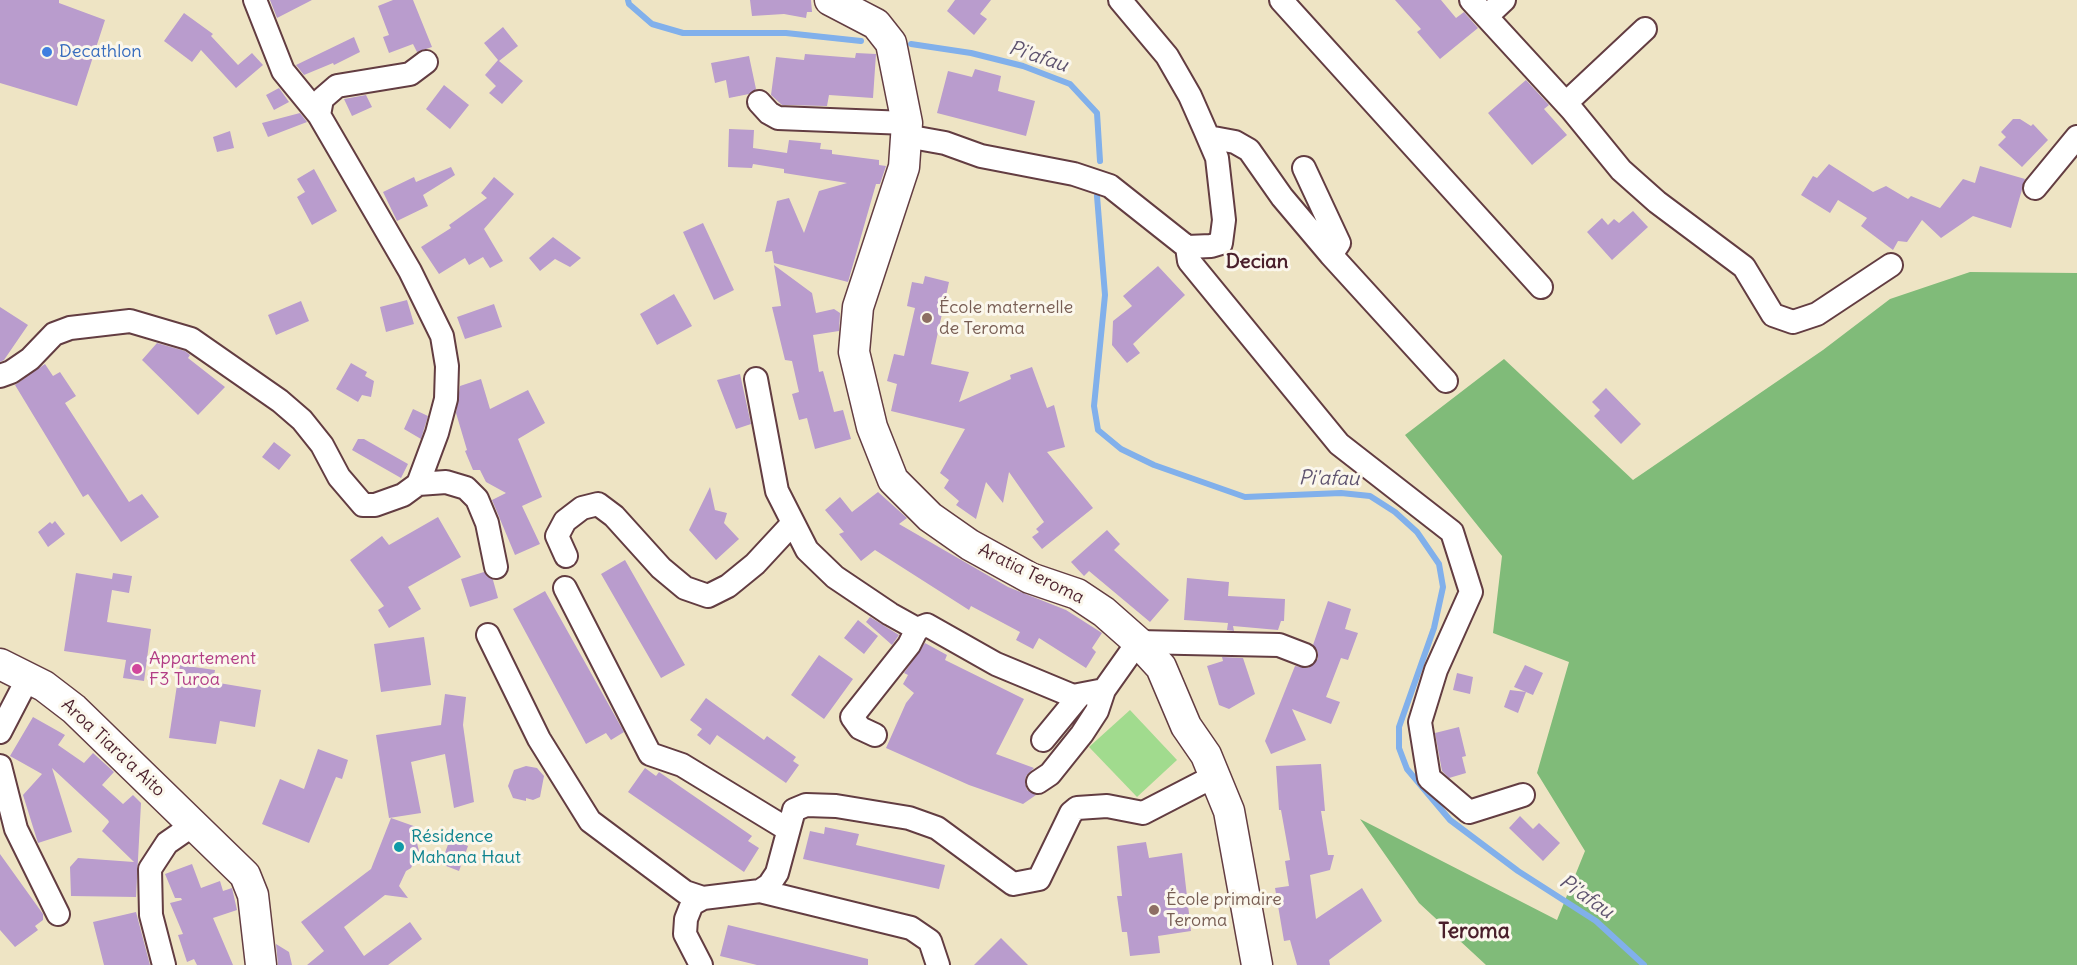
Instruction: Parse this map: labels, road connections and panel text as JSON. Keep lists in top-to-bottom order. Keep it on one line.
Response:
{"streets":{"main road":["Aratia Teroma","Aroa Tiara'a Aito"]},"districts":["Decian","Teroma"],"water":["Pi'afau"],"places":["Decathlon","École maternelle de Teroma","Appartement F3 Turoa","Résidence Mahana Haut","École primaire Teroma"]}
